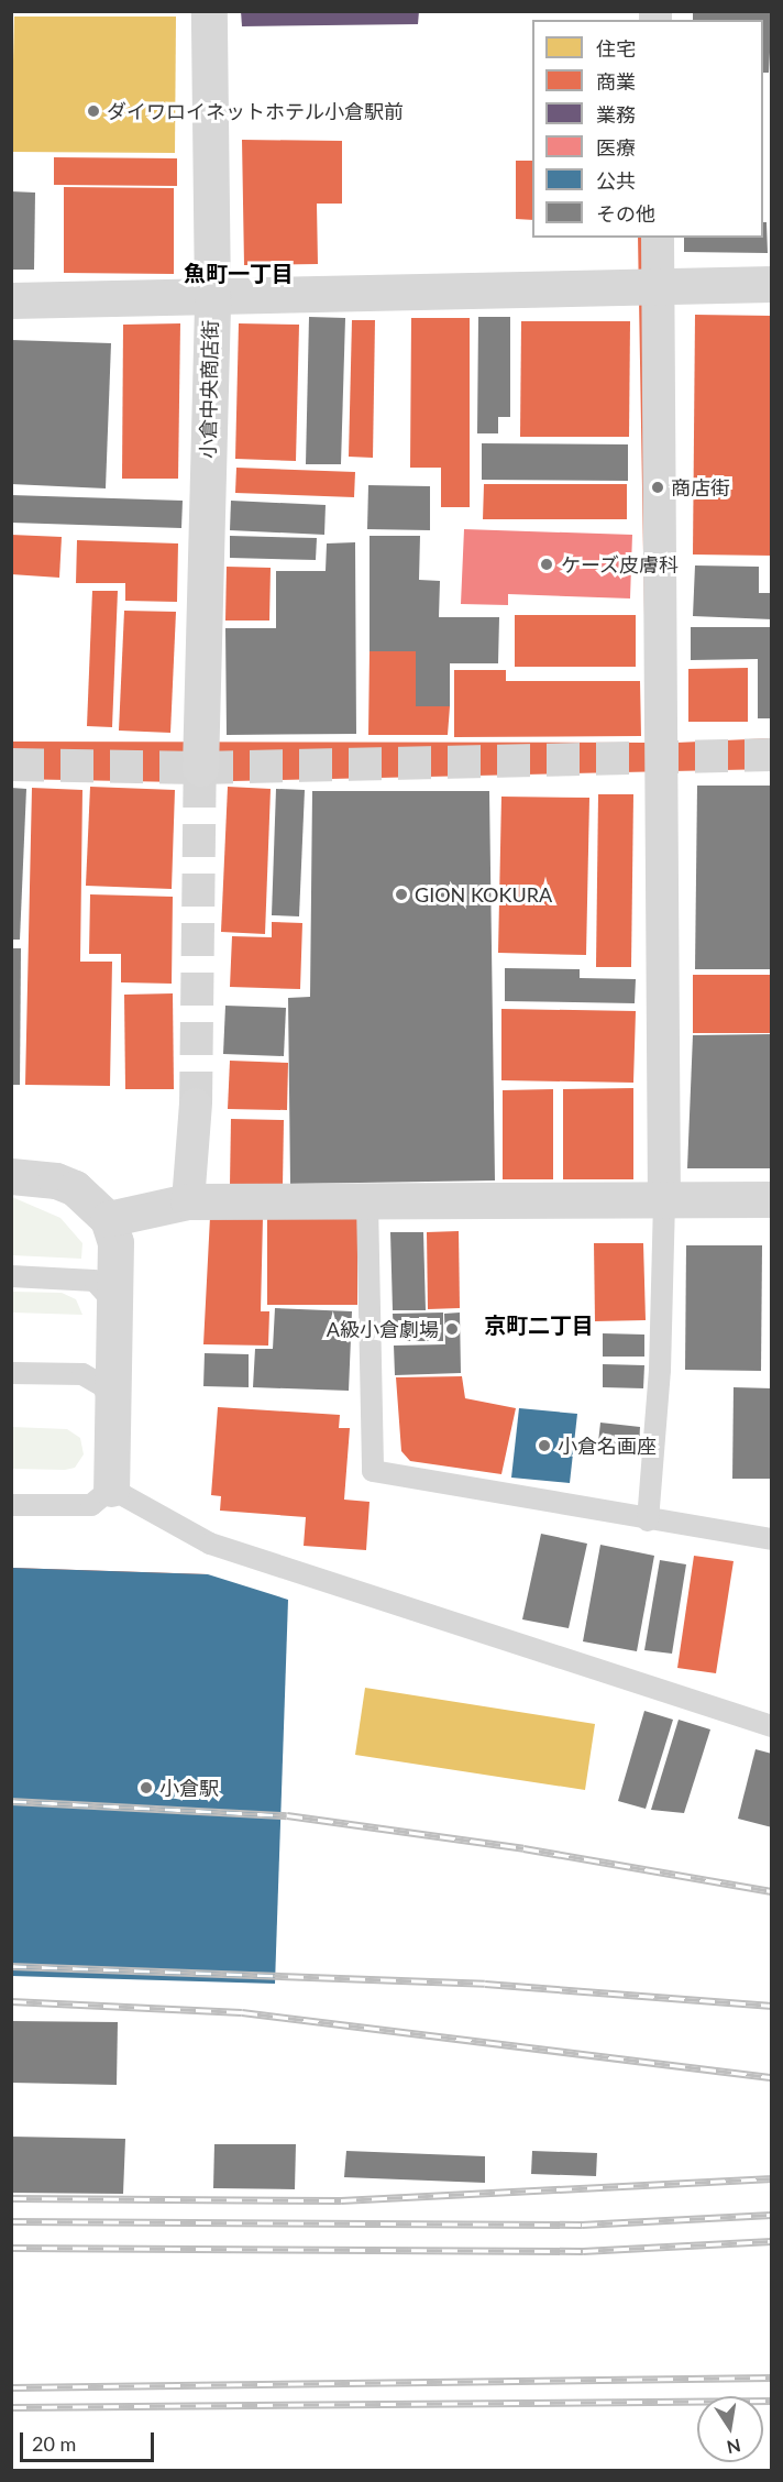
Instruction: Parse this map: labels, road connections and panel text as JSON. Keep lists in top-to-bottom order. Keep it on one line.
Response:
{"streets":{"street":["小倉中央商店街"]},"districts":["魚町一丁目","京町二丁目"],"places":["ダイワロイネットホテル小倉駅前","商店街","ケーズ皮膚科","GION KOKURA","A級小倉劇場","小倉名画座","小倉駅"],"legend":["住宅","商業","業務","医療","公共","その他"],"scale_bar":"20 m","north":"bottom"}
